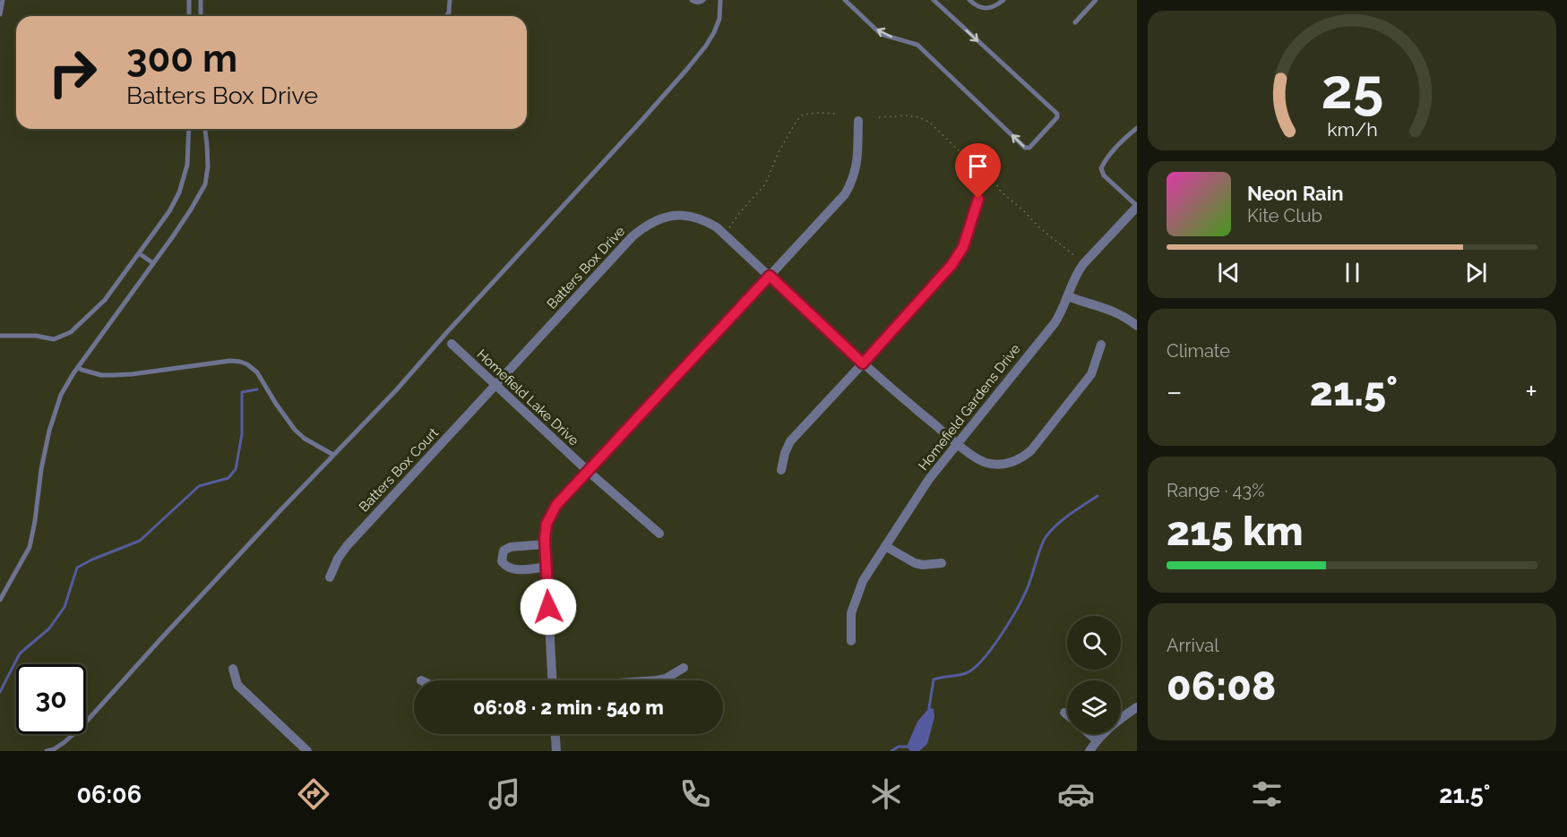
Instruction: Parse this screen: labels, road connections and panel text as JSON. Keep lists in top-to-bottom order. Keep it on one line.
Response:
{"streets":{"street":["Batters Box Drive","Homefield Lake Drive","Homefield Gardens Drive","Batters Box Court"]},"crossings":[["Batters Box Drive","Homefield Lake Drive"],["Batters Box Drive","Homefield Gardens Drive"],["Batters Box Drive","Batters Box Court"],["Homefield Lake Drive","Batters Box Court"]],"page":{"turn":["300 m","Batters Box Drive"],"song":["Neon Rain","Kite Club"],"tile":["Climate",["Range · 43%","215 km"],["Arrival","06:08"]],"heat":["−","21.5°","+"],"limit":"30","trip":"06:08 · 2 min · 540 m","tabs":["06:06","21.5°"],"gauge":["25","km/h"]}}
